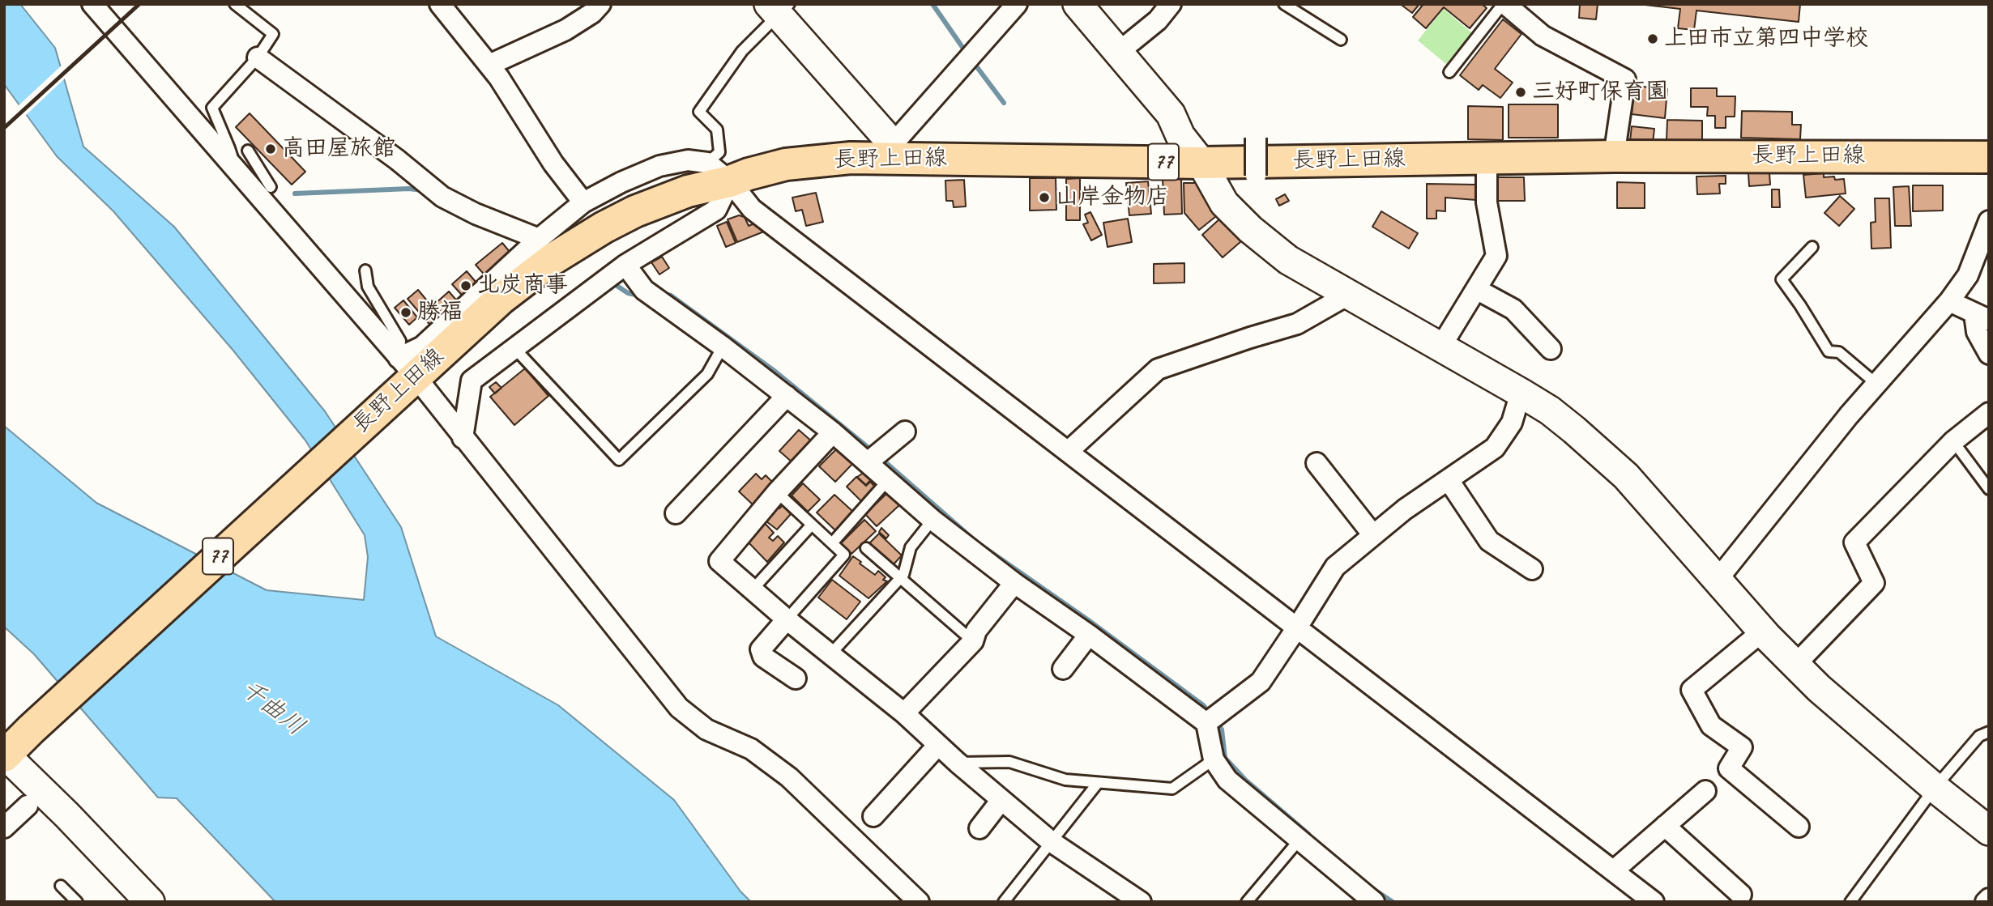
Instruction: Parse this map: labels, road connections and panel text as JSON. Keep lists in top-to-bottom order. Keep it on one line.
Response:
{"streets":{"main road":["長野上田線","77"]},"water":["千曲川"],"places":["上田市立第四中学校","三好町保育園","高田屋旅館","山岸金物店","北炭商事","勝福"]}
